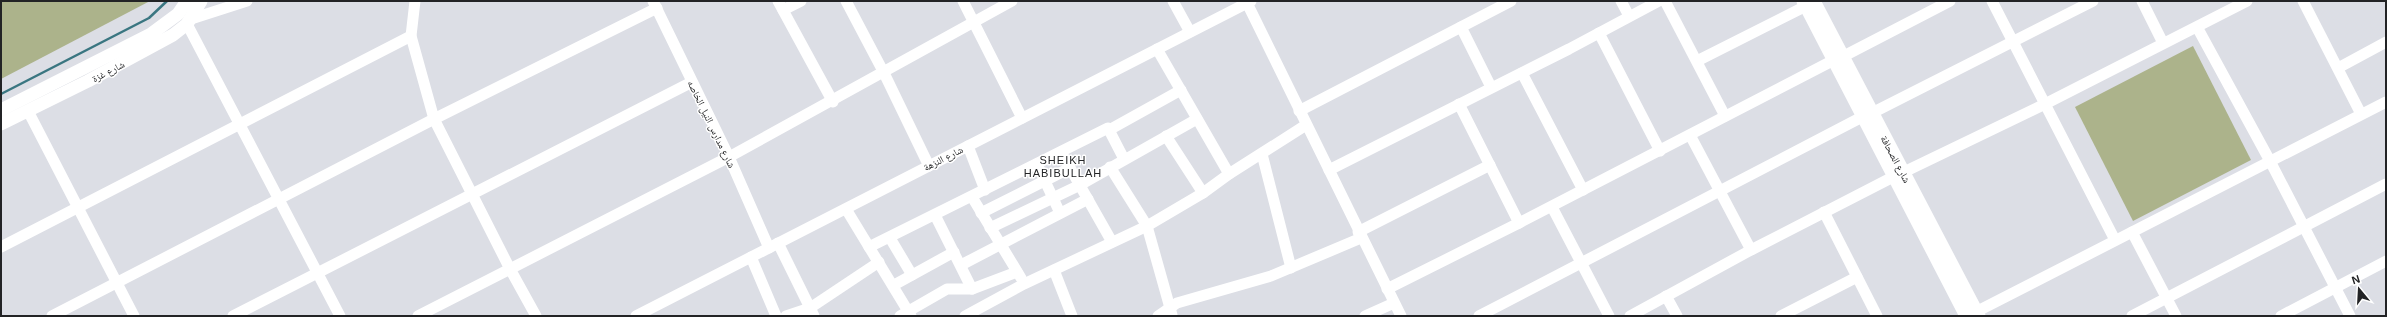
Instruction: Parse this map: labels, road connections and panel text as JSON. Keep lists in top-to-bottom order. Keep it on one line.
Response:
{"streets":{"main road":["شارع غزة","شارع الصحافة"],"street":["شارع مدارس النيل الخاصه","شارع النزهة"]},"crossings":[["شارع مدارس النيل الخاصه","شارع النزهة"]],"districts":["SHEIKH HABIBULLAH"],"north":"top"}
